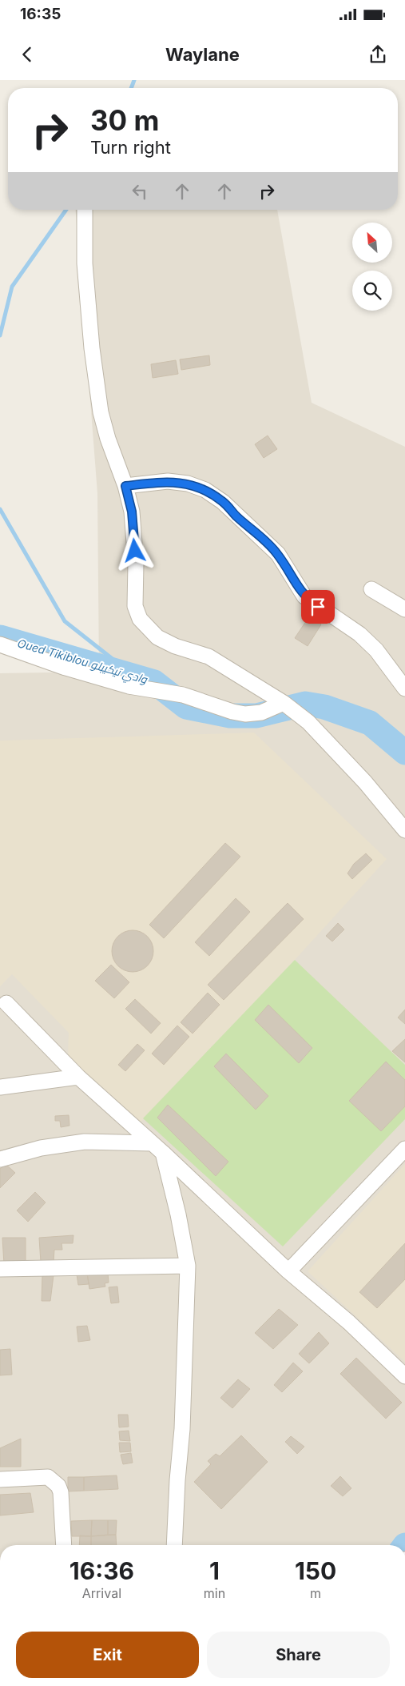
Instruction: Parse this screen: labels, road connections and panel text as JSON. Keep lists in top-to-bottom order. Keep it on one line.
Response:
{"water":["Oued Tikiblou وادي تيكيبلو"],"north":"top left","page":{"status":"16:35","header":"Waylane","turn":["30 m","Turn right"],"eta":["16:36","Arrival","1","min","150","m"],"buttons":["Exit","Share"]}}
